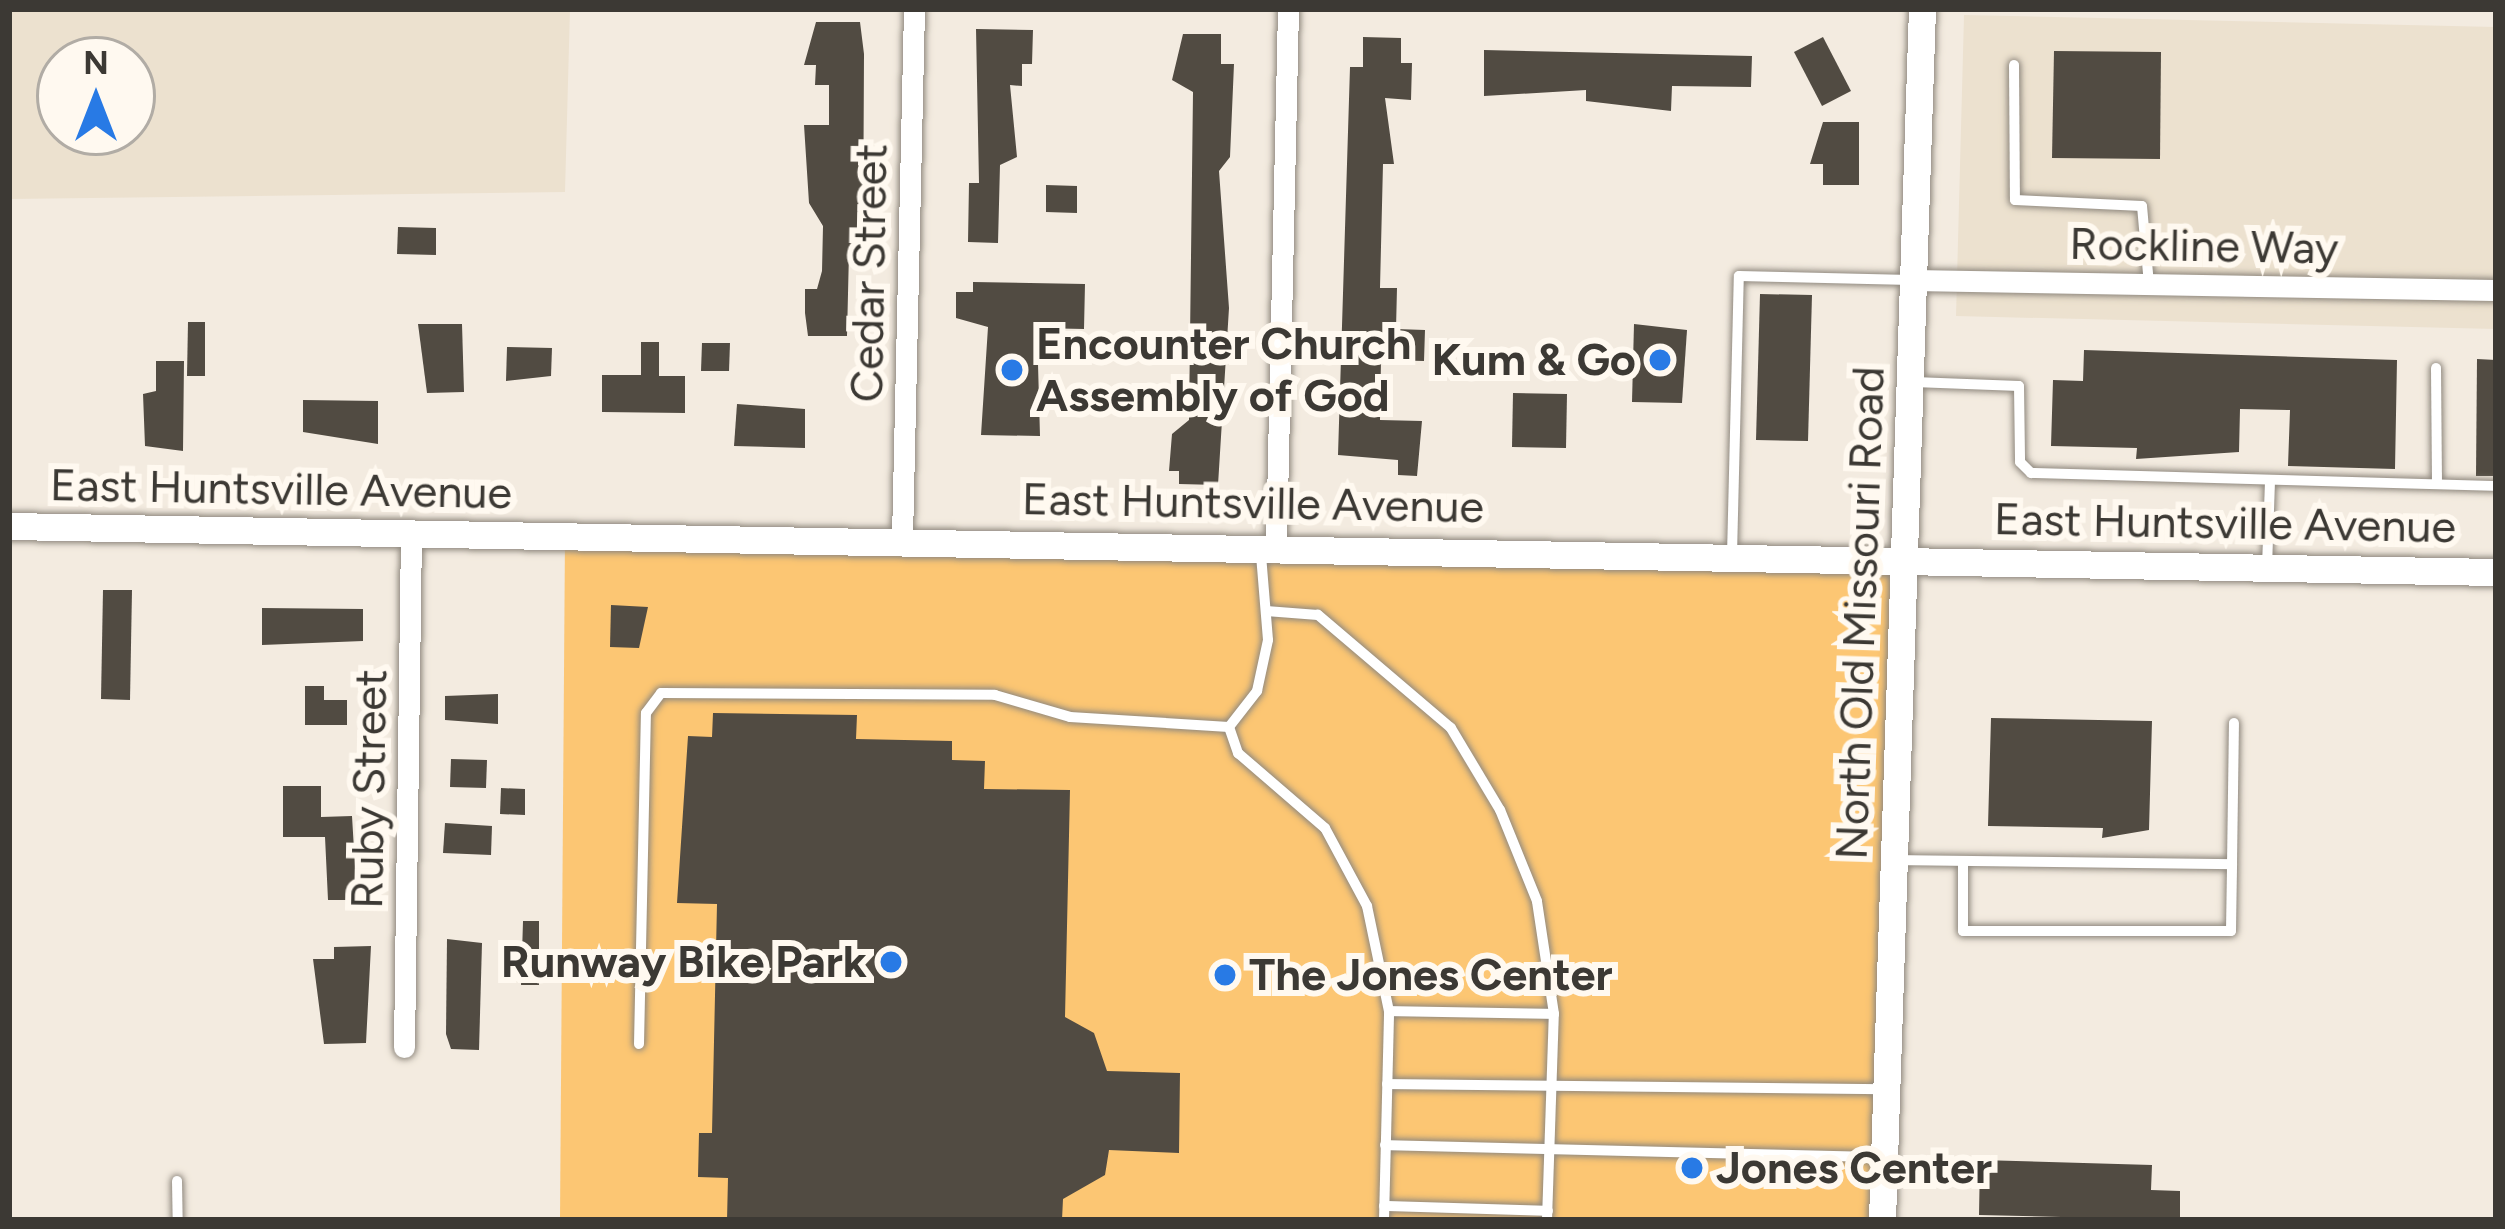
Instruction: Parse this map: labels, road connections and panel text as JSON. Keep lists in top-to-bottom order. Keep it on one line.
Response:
{"streets":{"main road":["East Huntsville Avenue","North Old Missouri Road"],"street":["Rockline Way","Cedar Street","Ruby Street"]},"crossings":[["Rockline Way","North Old Missouri Road"],["Cedar Street","East Huntsville Avenue"],["East Huntsville Avenue","North Old Missouri Road"],["East Huntsville Avenue","Ruby Street"]],"places":["Kum & Go","Encounter Church Assembly of God","Runway Bike Park","The Jones Center","Jones Center"],"north":"top"}
